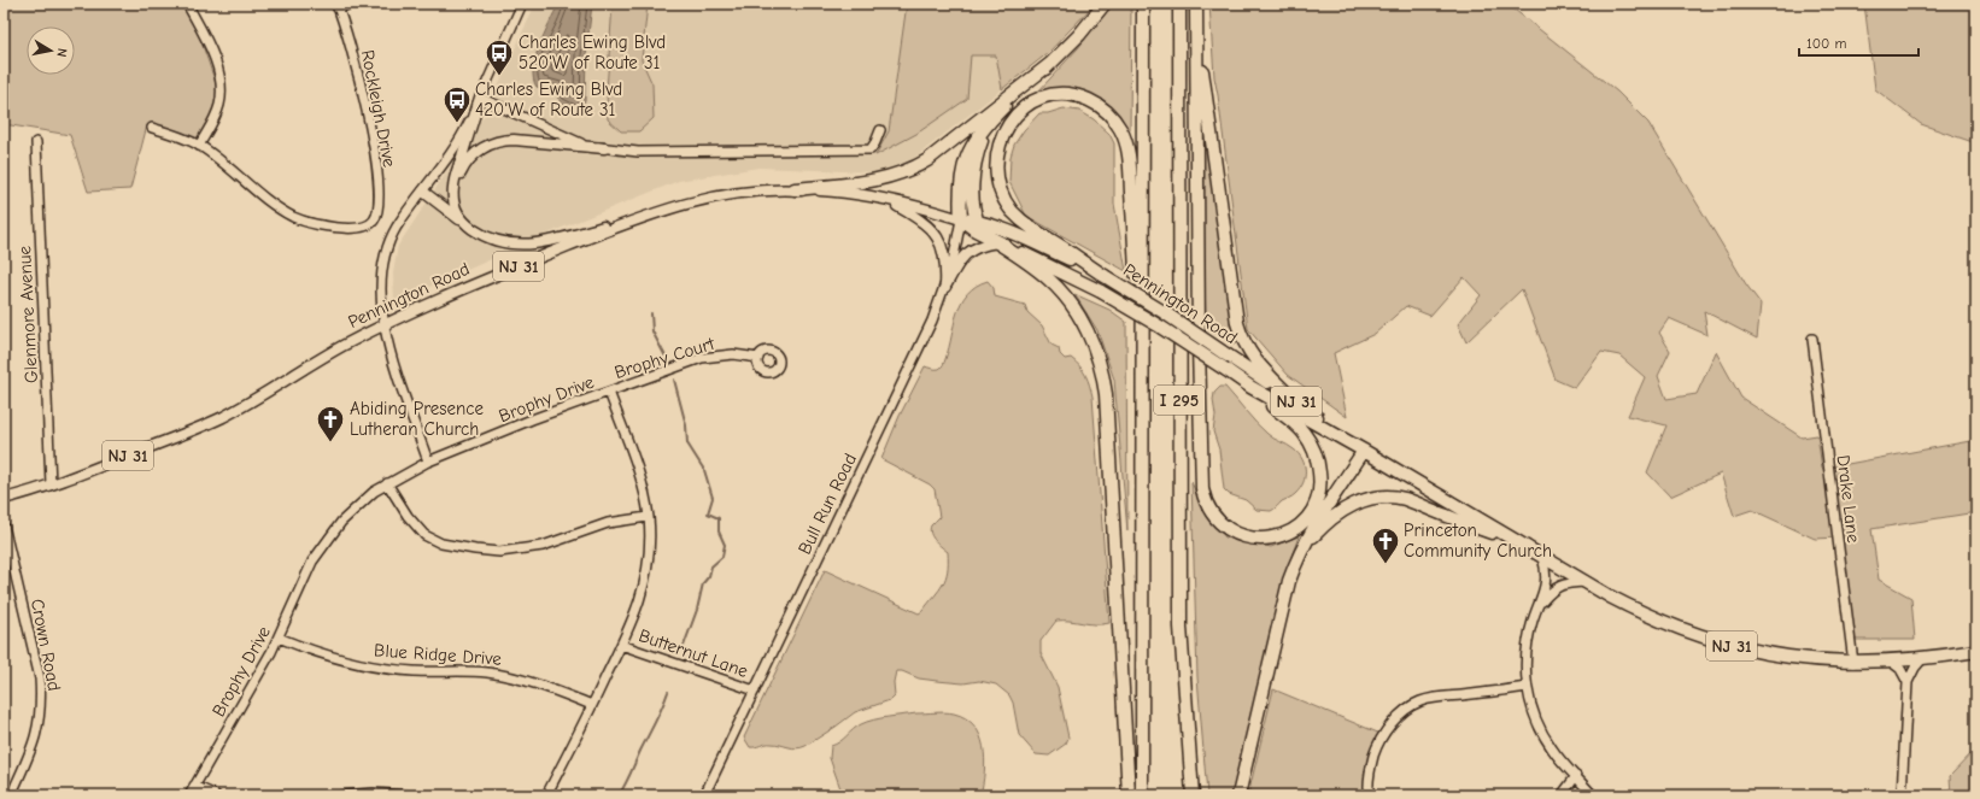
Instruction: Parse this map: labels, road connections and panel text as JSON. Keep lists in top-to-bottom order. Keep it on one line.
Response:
{"streets":{"highway":["NJ 31","Pennington Road","I 295"],"street":["Rockleigh Drive","Glenmore Avenue","Brophy Court","Brophy Drive","Drake Lane","Bull Run Road","Crown Road","Butternut Lane","Blue Ridge Drive"]},"crossings":[["Pennington Road","Glenmore Avenue"],["Pennington Road","Drake Lane"],["Pennington Road","Bull Run Road"],["Brophy Court","Brophy Drive"],["Brophy Drive","Butternut Lane"],["Brophy Drive","Blue Ridge Drive"],["Bull Run Road","Butternut Lane"]],"places":{"bus stop":["Charles Ewing Blvd 520'W of Route 31","Charles Ewing Blvd 420'W of Route 31"],"church":["Abiding Presence Lutheran Church","Princeton Community Church"]},"scale_bar":"100 m","north":"right"}
